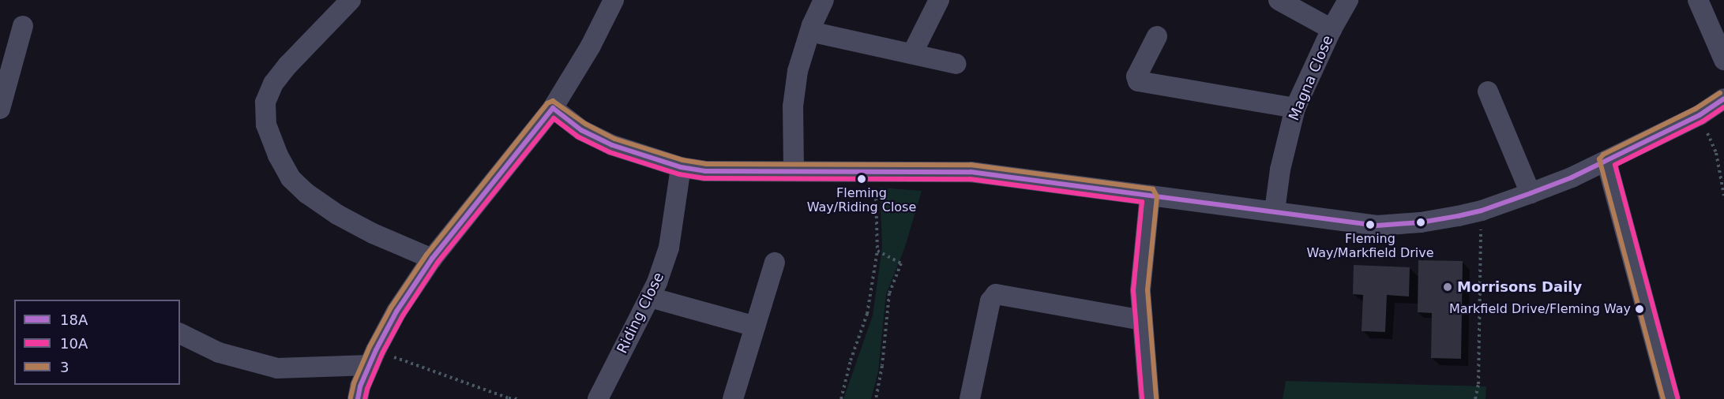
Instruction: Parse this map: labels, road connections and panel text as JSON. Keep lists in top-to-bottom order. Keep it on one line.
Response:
{"streets":{"street":["Magna Close","Riding Close"]},"places":["Fleming Way/Riding Close","Fleming Way/Markfield Drive","Morrisons Daily","Markfield Drive/Fleming Way"],"lines":["transit line 3","transit line 18A","transit line 10A"],"legend":["18A","10A","3"]}
